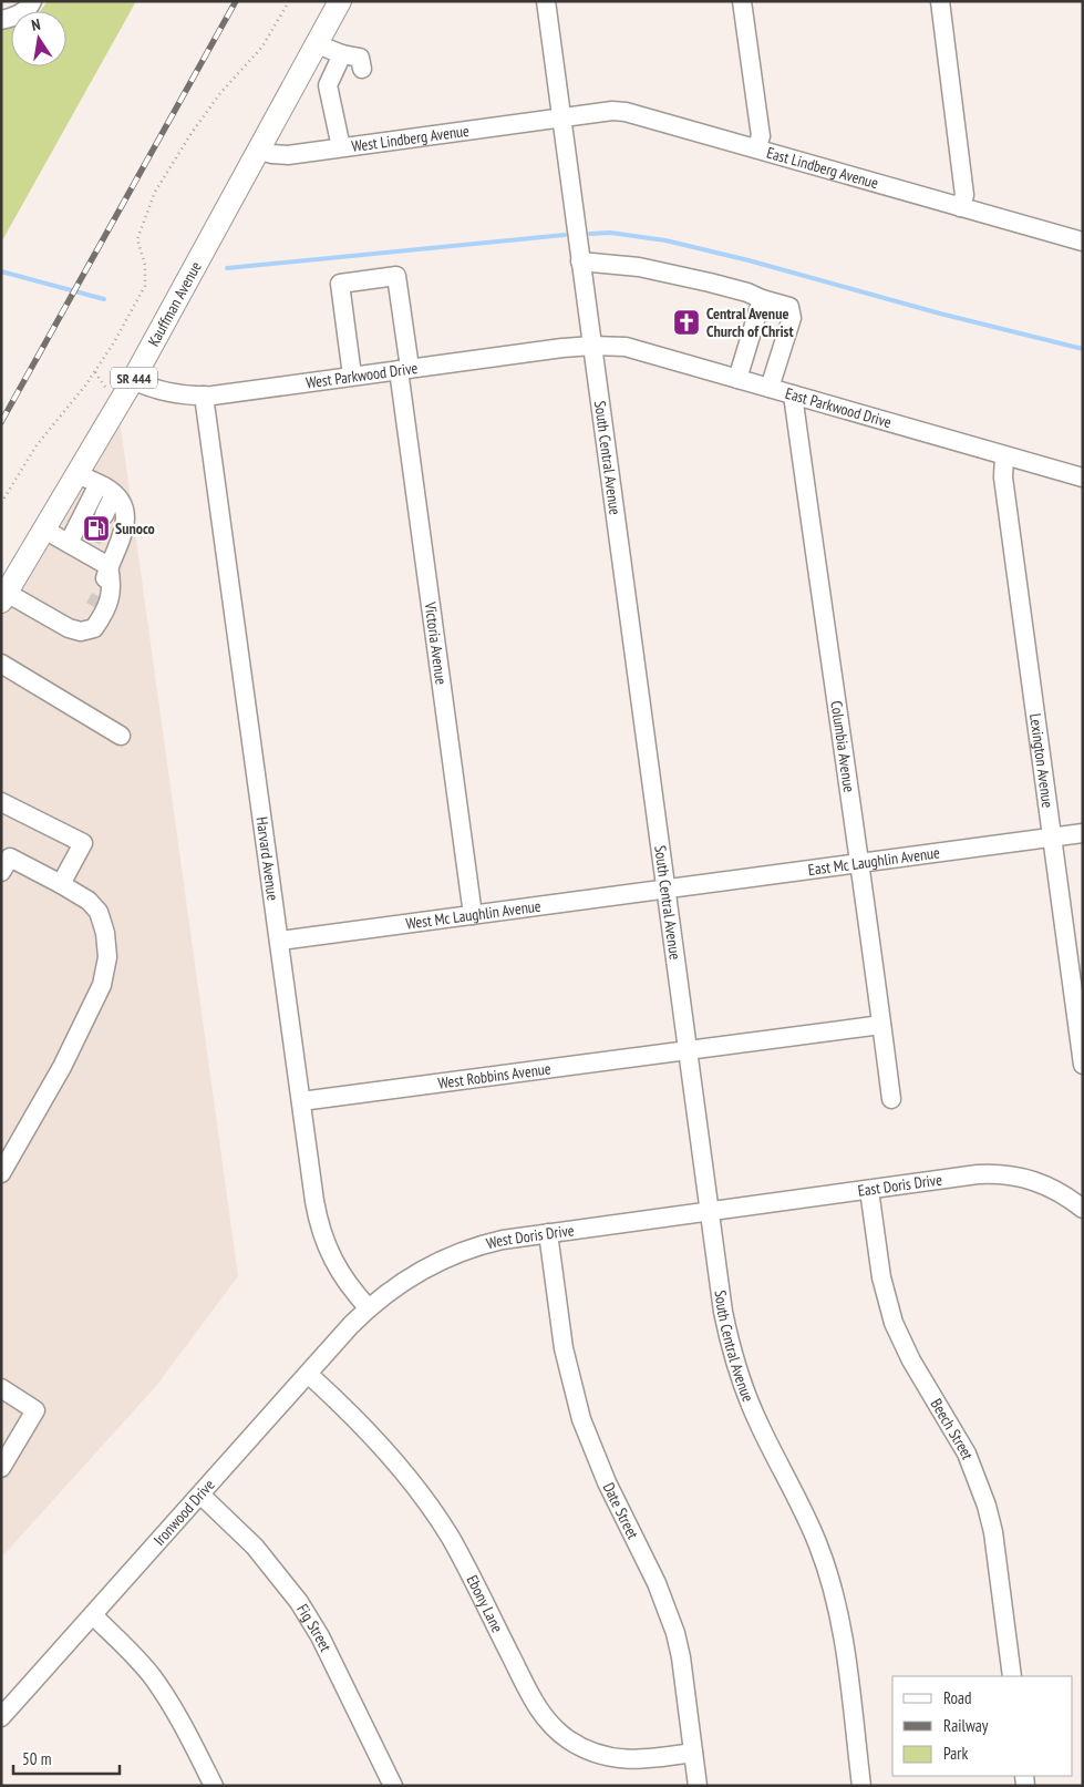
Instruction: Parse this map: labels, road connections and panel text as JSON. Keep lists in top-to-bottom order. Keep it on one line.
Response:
{"streets":{"main road":["Kauffman Avenue","SR 444"],"street":["West Lindberg Avenue","East Lindberg Avenue","West Parkwood Drive","East Parkwood Drive","South Central Avenue","Victoria Avenue","Columbia Avenue","Lexington Avenue","Harvard Avenue","East Mc Laughlin Avenue","West Mc Laughlin Avenue","West Robbins Avenue","East Doris Drive","West Doris Drive","Beech Street","Date Street","Ironwood Drive","Ebony Lane","Fig Street"]},"crossings":[["West Lindberg Avenue","East Lindberg Avenue"],["West Lindberg Avenue","Kauffman Avenue"],["West Lindberg Avenue","South Central Avenue"],["East Lindberg Avenue","South Central Avenue"],["Kauffman Avenue","West Parkwood Drive"],["West Parkwood Drive","East Parkwood Drive"],["West Parkwood Drive","South Central Avenue"],["West Parkwood Drive","Victoria Avenue"],["West Parkwood Drive","Harvard Avenue"],["East Parkwood Drive","South Central Avenue"],["East Parkwood Drive","Columbia Avenue"],["East Parkwood Drive","Lexington Avenue"],["South Central Avenue","East Mc Laughlin Avenue"],["South Central Avenue","West Mc Laughlin Avenue"],["South Central Avenue","West Robbins Avenue"],["South Central Avenue","East Doris Drive"],["South Central Avenue","West Doris Drive"],["Victoria Avenue","West Mc Laughlin Avenue"],["Columbia Avenue","East Mc Laughlin Avenue"],["Columbia Avenue","West Robbins Avenue"],["Lexington Avenue","East Mc Laughlin Avenue"],["Harvard Avenue","West Mc Laughlin Avenue"],["Harvard Avenue","West Robbins Avenue"],["Harvard Avenue","West Doris Drive"],["Harvard Avenue","Ironwood Drive"],["East Mc Laughlin Avenue","West Mc Laughlin Avenue"],["East Doris Drive","West Doris Drive"],["East Doris Drive","Beech Street"],["West Doris Drive","Date Street"],["West Doris Drive","Ironwood Drive"],["Date Street","Ebony Lane"],["Ironwood Drive","Ebony Lane"],["Ironwood Drive","Fig Street"]],"places":{"church":["Central Avenue Church of Christ"],"fuel station":["Sunoco"]},"legend":["Road","Railway","Park"],"scale_bar":"50 m","north":"top"}
